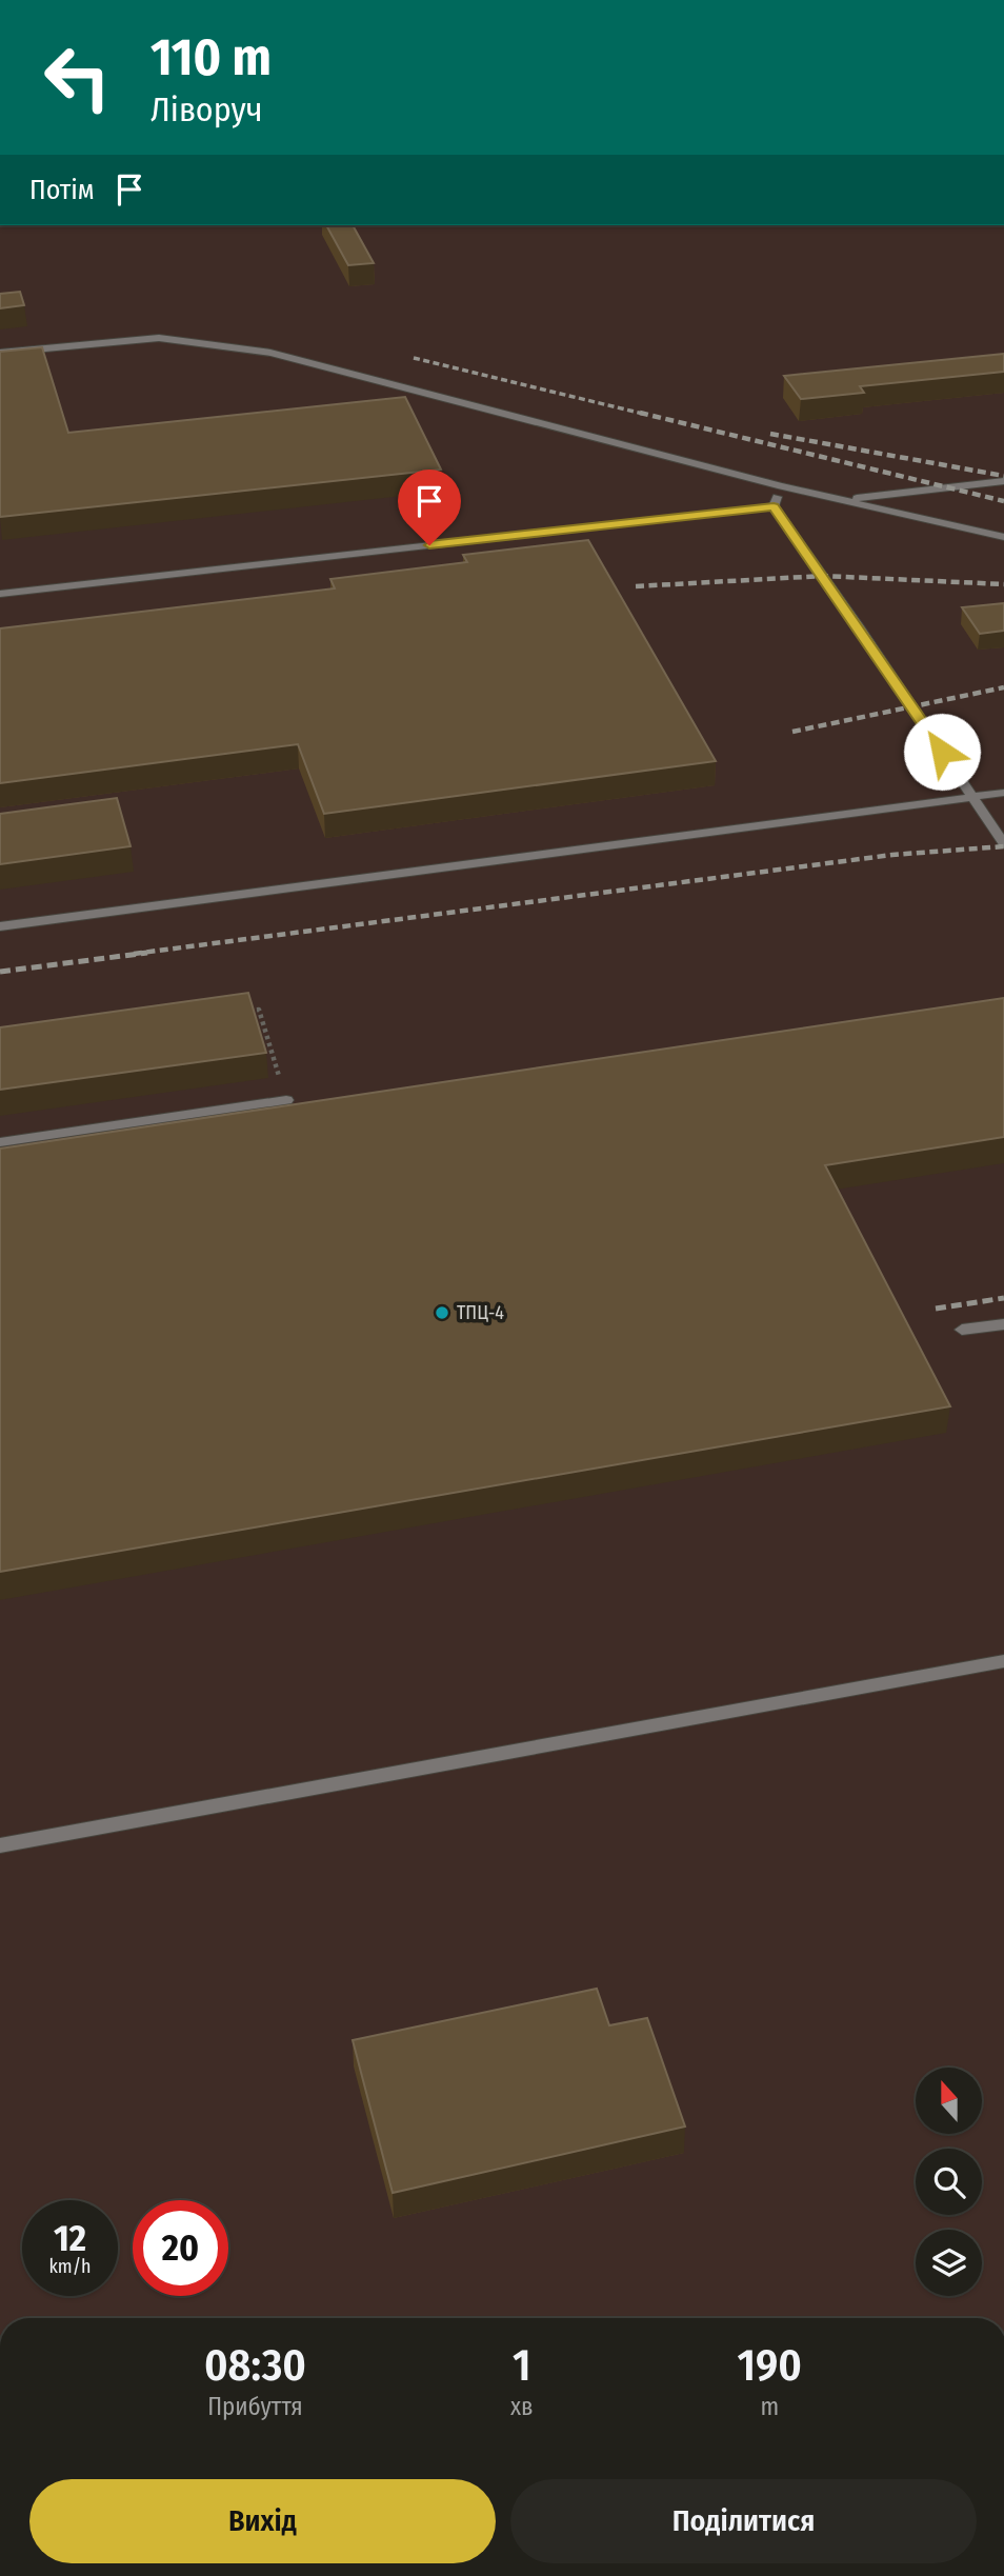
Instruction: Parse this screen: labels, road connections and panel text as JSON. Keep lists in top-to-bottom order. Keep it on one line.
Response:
{"places":["ТПЦ-4"],"north":"top","page":{"turn":["110 m","Ліворуч"],"then":"Потім","speed":"12 km/h","limit":"20","eta":["08:30","Прибуття","1","хв","190","m"],"buttons":["Вихід","Поділитися"]}}
